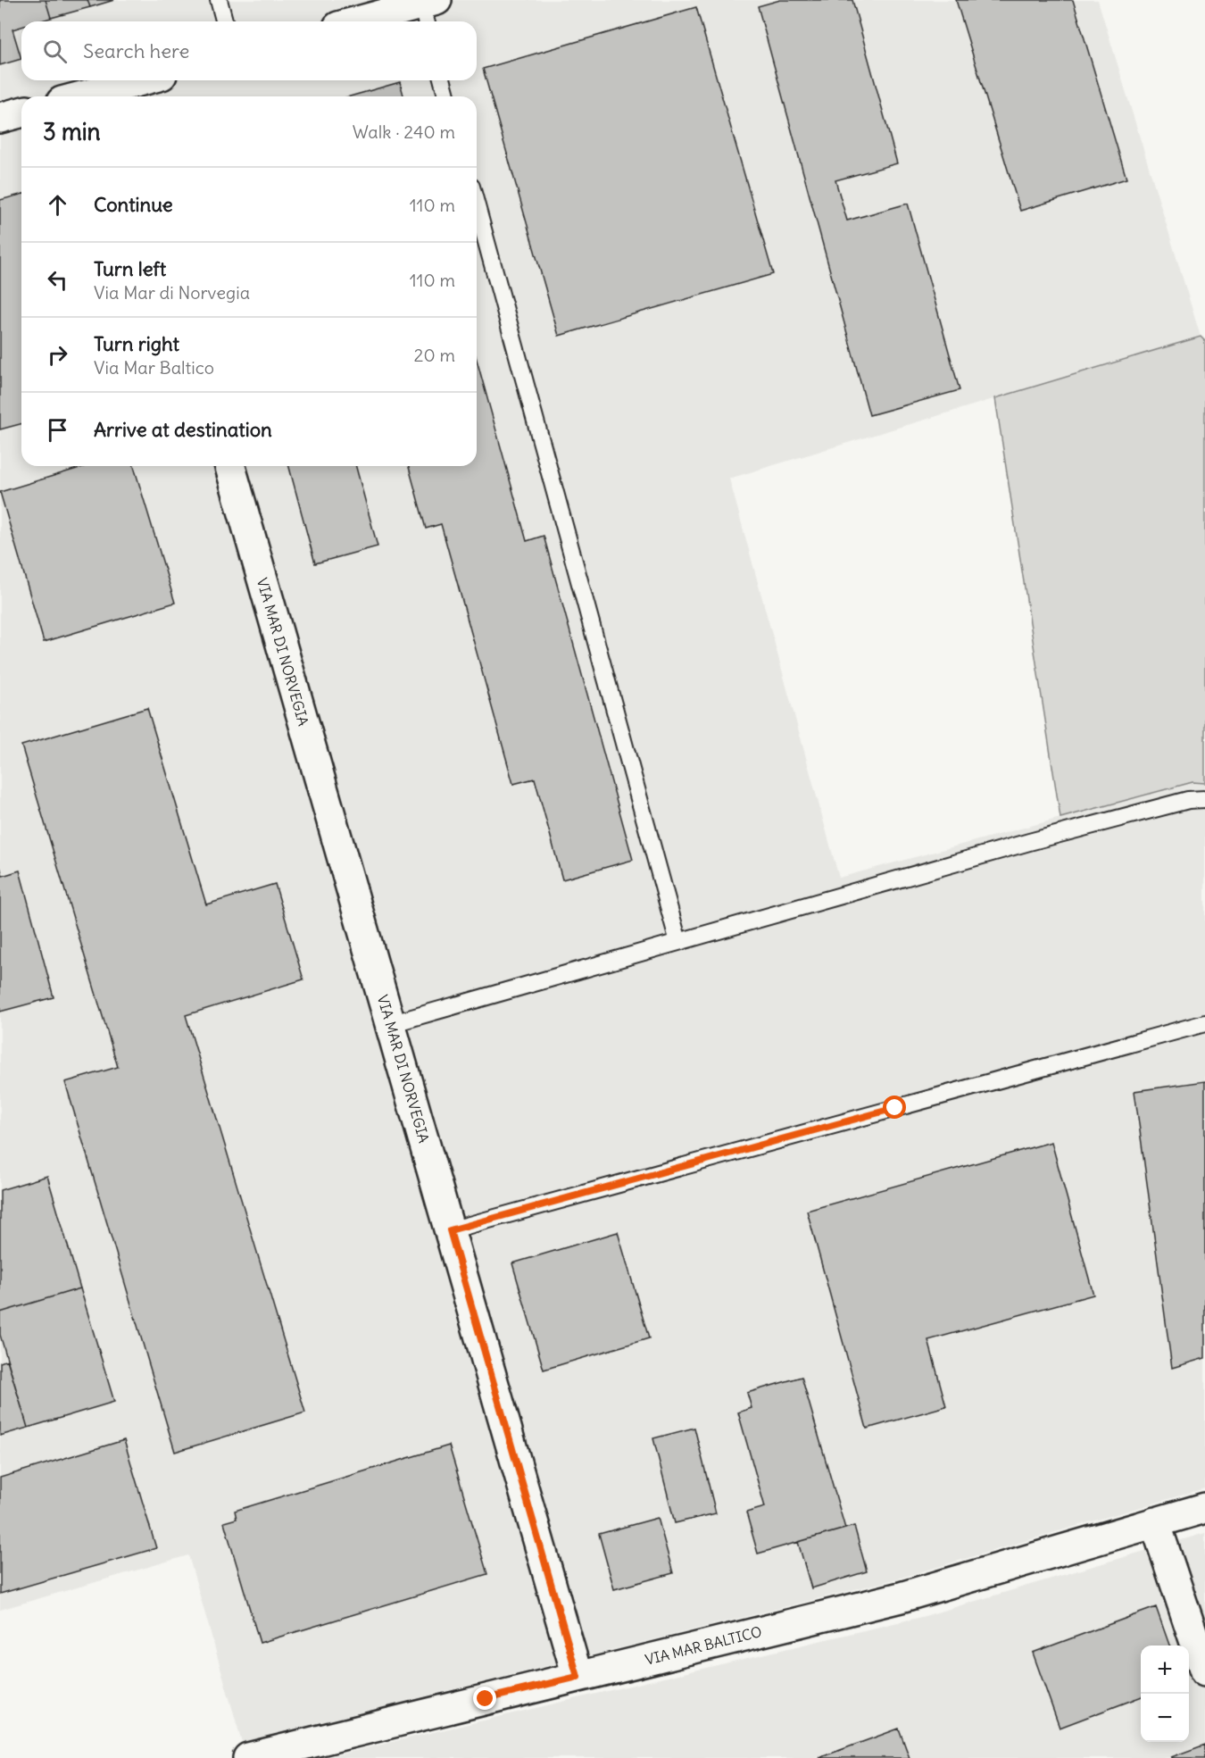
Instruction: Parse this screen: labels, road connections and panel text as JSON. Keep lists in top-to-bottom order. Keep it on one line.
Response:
{"streets":{"street":["VIA MAR DI NORVEGIA","VIA MAR BALTICO"]},"crossings":[["VIA MAR DI NORVEGIA","VIA MAR BALTICO"]],"page":{"search":"Search here","heading":["3 min","Walk · 240 m"],"list":[["Continue","110 m"],["Turn left","Via Mar di Norvegia","110 m"],["Turn right","Via Mar Baltico","20 m"],"Arrive at destination"],"map_buttons":["+","−"]}}
